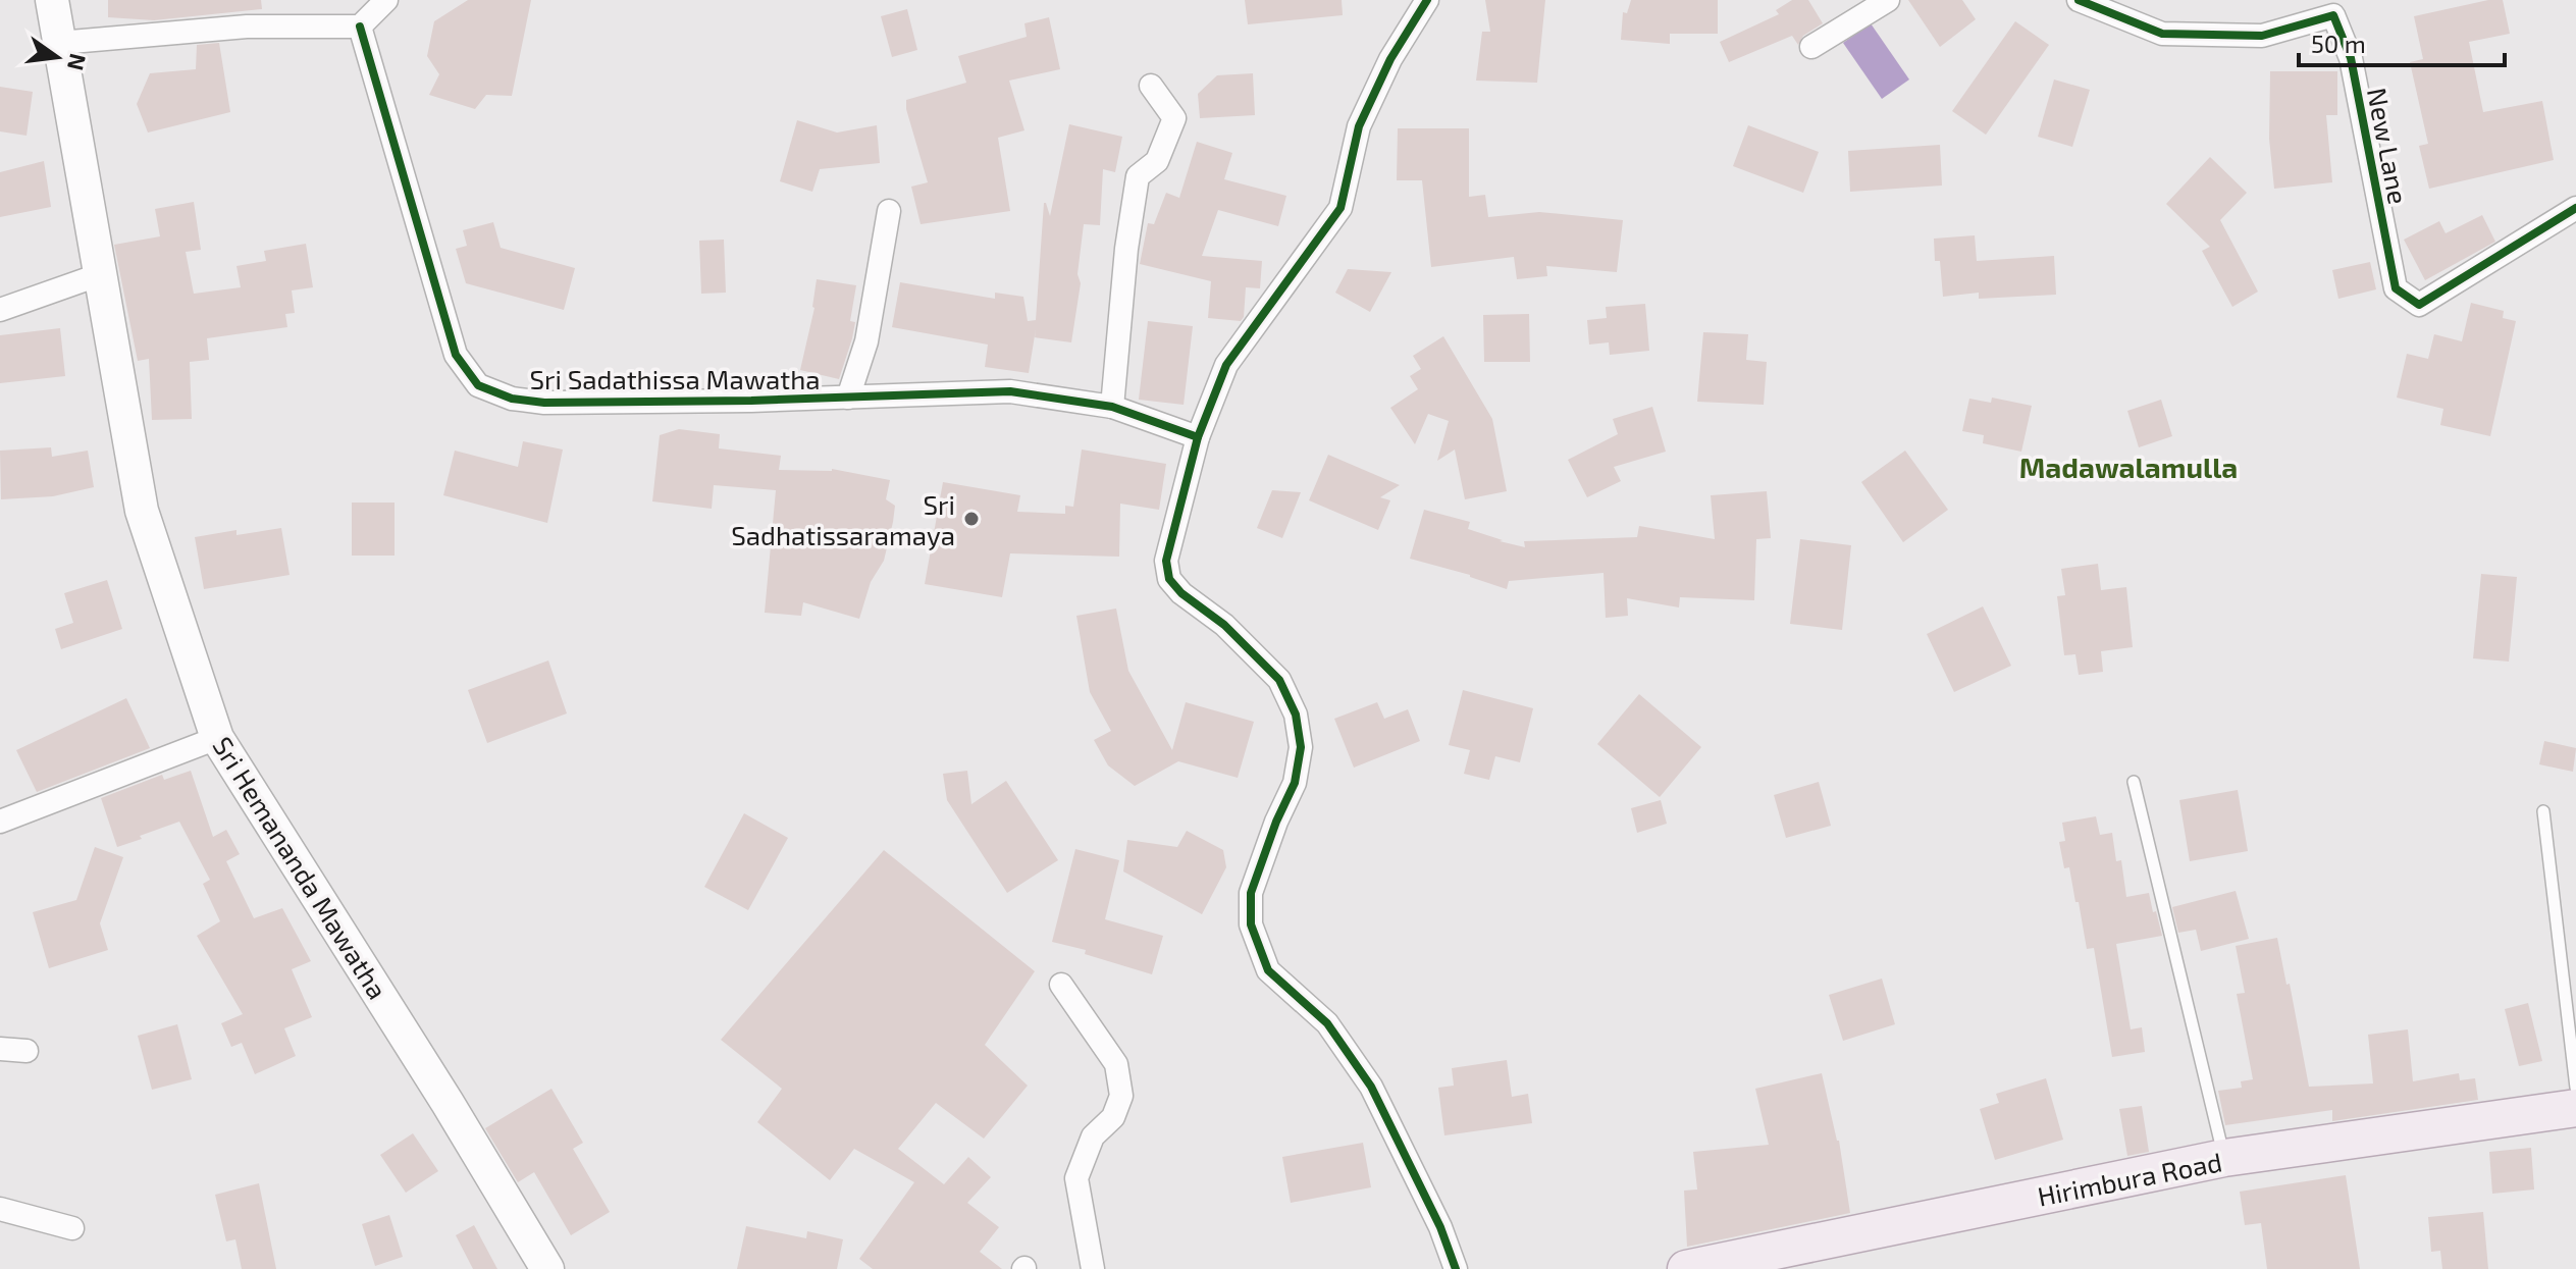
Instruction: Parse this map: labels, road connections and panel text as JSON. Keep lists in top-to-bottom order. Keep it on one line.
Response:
{"streets":{"main road":["Sri Hemananda Mawatha","Hirimbura Road"],"street":["New Lane","Sri Sadathissa Mawatha"]},"districts":["Madawalamulla"],"places":["Sri Sadhatissaramaya"],"scale_bar":"50 m","north":"right"}
